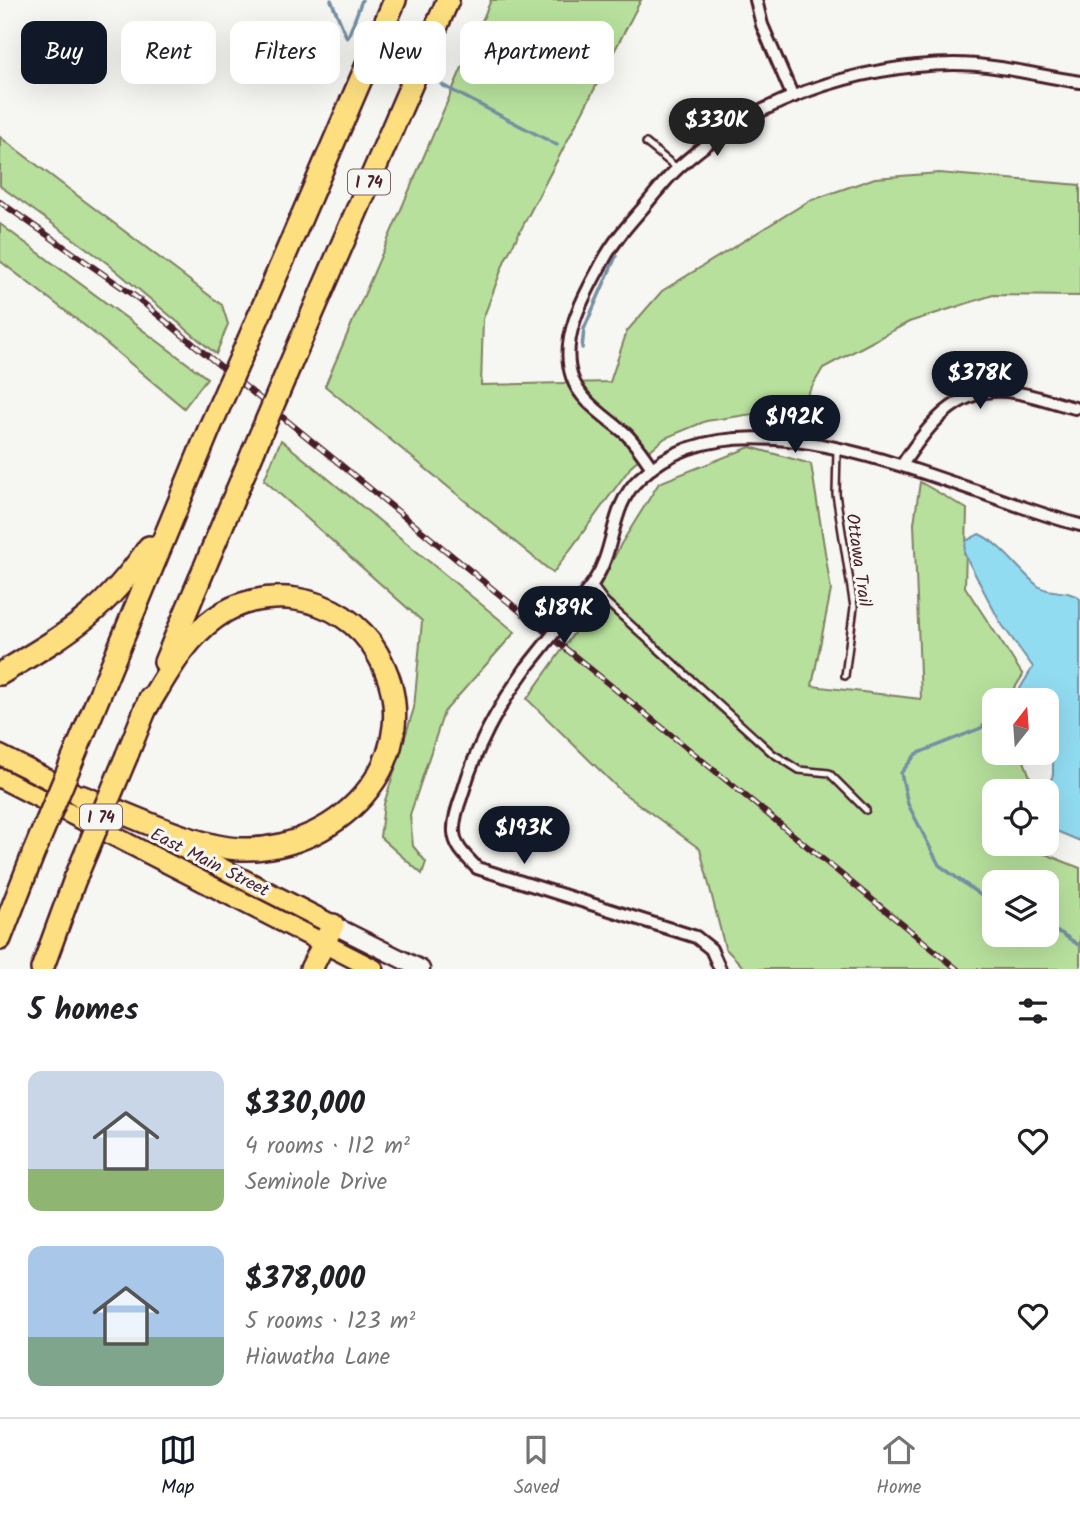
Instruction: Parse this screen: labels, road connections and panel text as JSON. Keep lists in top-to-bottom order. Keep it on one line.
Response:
{"streets":{"highway":["I 74"],"main road":["East Main Street"],"lane":["Ottawa Trail"]},"north":"top","page":{"chip":["Buy","Rent","Filters","New","Apartment"],"price":["$330K","$378K","$192K","$189K","$193K"],"heading":"5 homes","list":[{"name":"$330,000","note":"4 rooms · 112 m² · Seminole Drive"},{"name":"$378,000","note":"5 rooms · 123 m² · Hiawatha Lane"}],"tabs":["Map","Saved","Home"]}}
